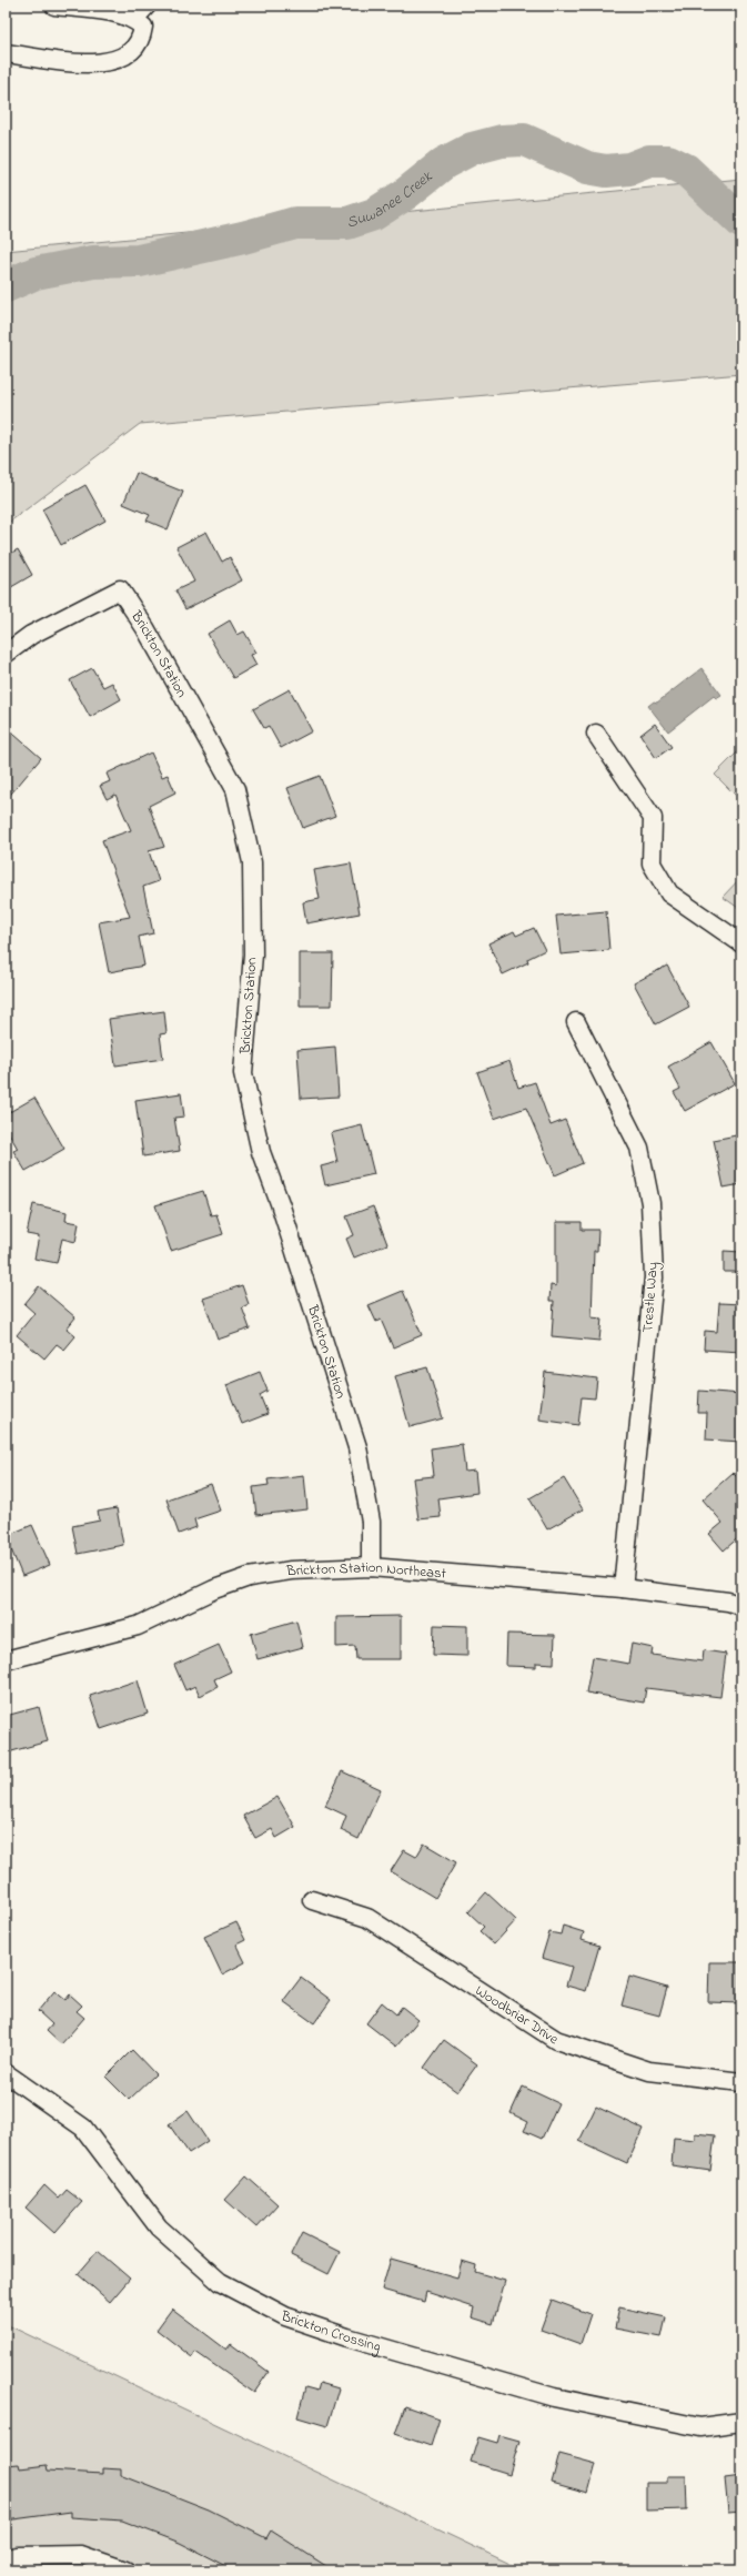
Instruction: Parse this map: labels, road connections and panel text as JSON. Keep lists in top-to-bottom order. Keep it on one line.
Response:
{"streets":{"street":["Brickton Station","Trestle Way","Brickton Station Northeast","Woodbriar Drive","Brickton Crossing"]},"crossings":[["Brickton Station","Brickton Station Northeast"],["Trestle Way","Brickton Station Northeast"]],"water":["Suwanee Creek"]}
